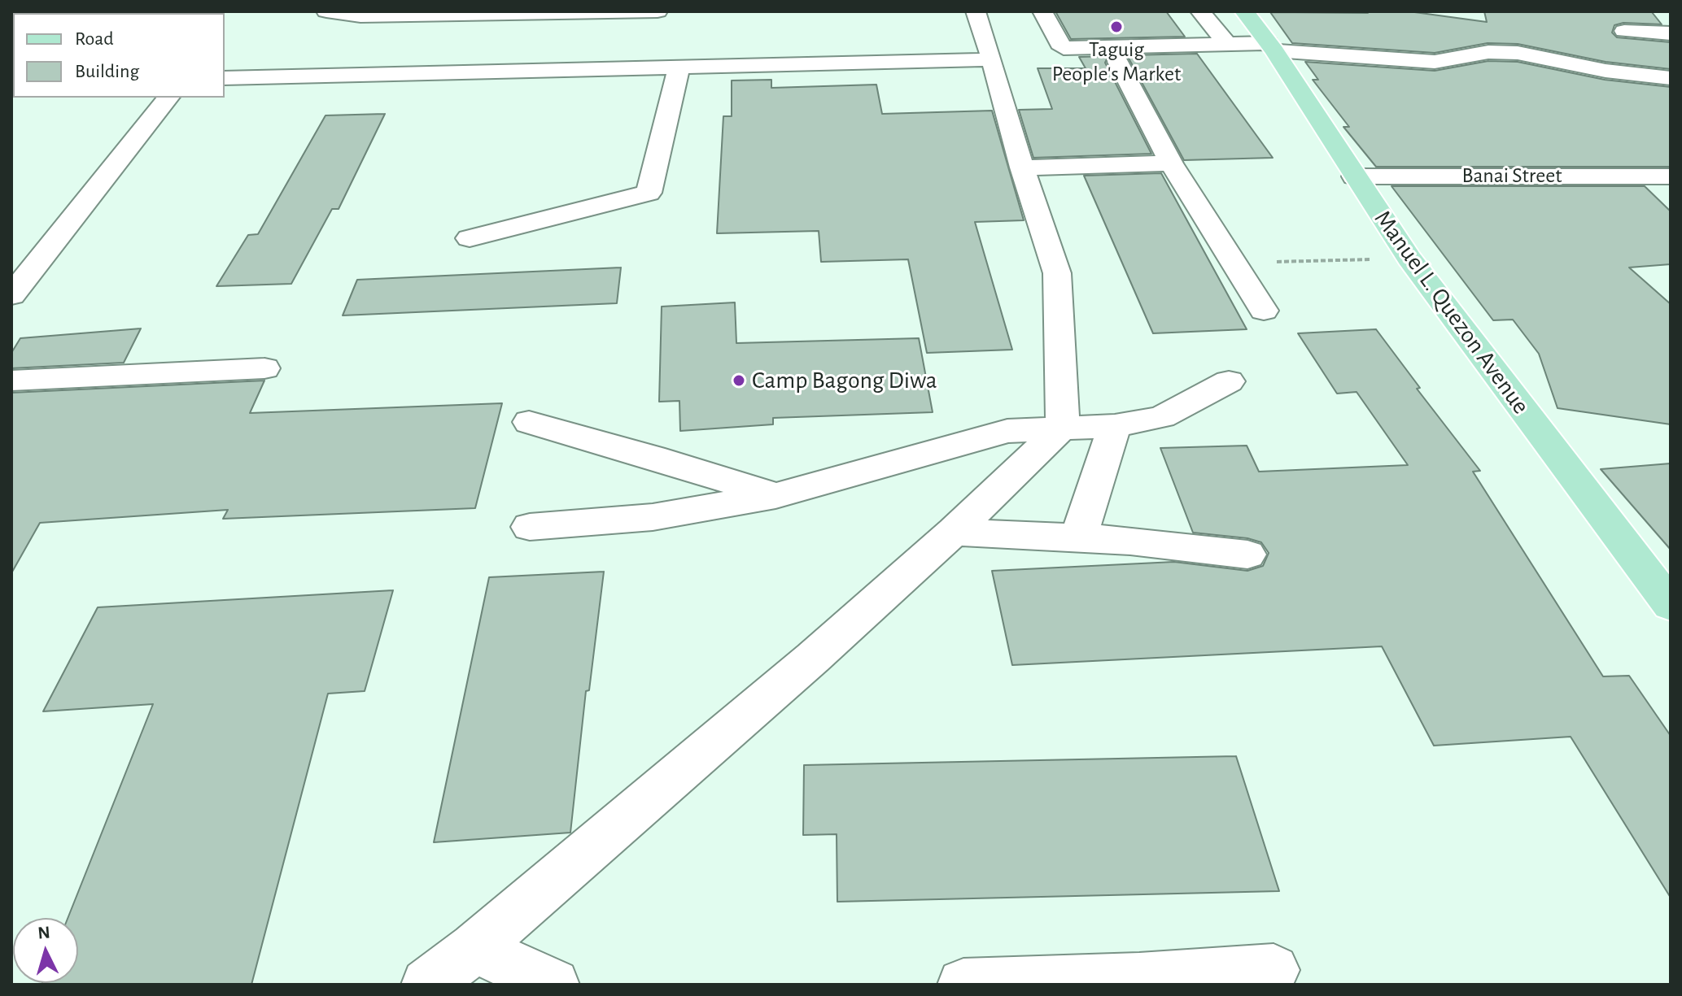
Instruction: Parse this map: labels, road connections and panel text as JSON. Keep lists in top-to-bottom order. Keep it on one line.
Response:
{"streets":{"main road":["Manuel L. Quezon Avenue"],"street":["Banai Street"]},"crossings":[["Banai Street","Manuel L. Quezon Avenue"]],"places":["Taguig People's Market","Camp Bagong Diwa"],"legend":["Road","Building"],"north":"top"}
